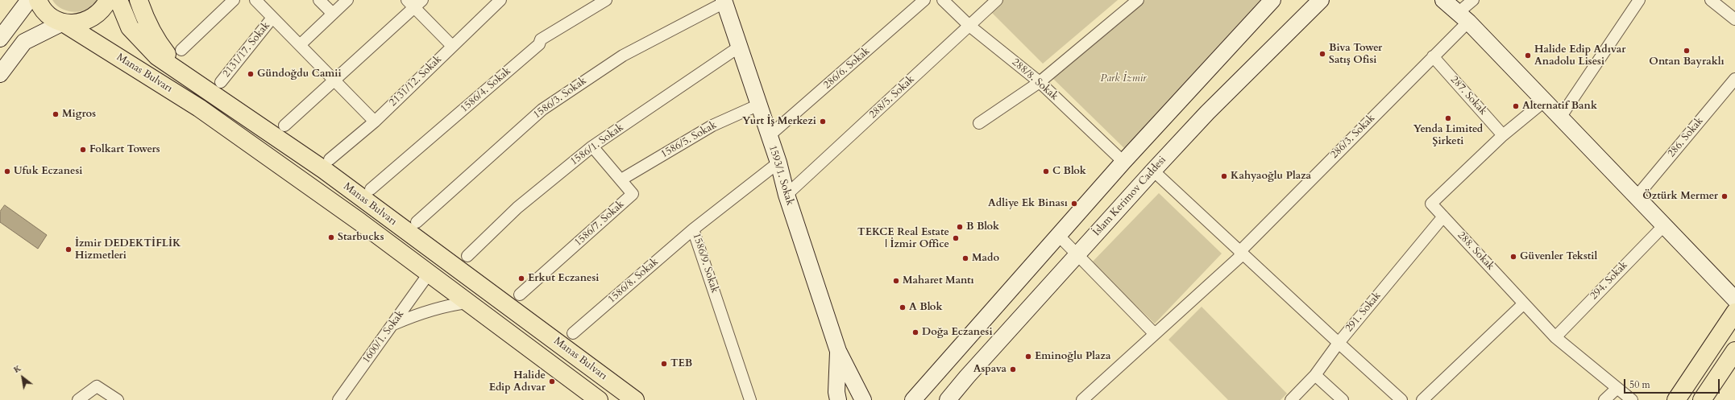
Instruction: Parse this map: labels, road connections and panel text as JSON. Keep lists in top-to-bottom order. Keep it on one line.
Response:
{"streets":{"main road":["Manas Bulvarı","1593/1. Sokak","İslam Kerimov Caddesi"],"street":["2131/17. Sokak","286/6. Sokak","288/8. Sokak","2131/12. Sokak","1586/4. Sokak","287. Sokak","288/5. Sokak","1586/3. Sokak","286/3. Sokak","286. Sokak","1586/5. Sokak","1586/1. Sokak","1586/7. Sokak","288. Sokak","1586/9. Sokak","1586/8. Sokak","294. Sokak","291. Sokak","1600/1. Sokak"]},"crossings":[["286/6. Sokak","1593/1. Sokak"],["Manas Bulvarı","1600/1. Sokak"],["288/8. Sokak","288/5. Sokak"],["287. Sokak","286/3. Sokak"],["287. Sokak","288. Sokak"],["288/5. Sokak","1593/1. Sokak"],["1586/3. Sokak","1593/1. Sokak"],["1586/5. Sokak","1593/1. Sokak"],["1586/5. Sokak","1586/7. Sokak"],["1586/1. Sokak","1593/1. Sokak"],["1586/1. Sokak","1586/7. Sokak"],["1593/1. Sokak","1586/9. Sokak"],["288. Sokak","294. Sokak"],["288. Sokak","291. Sokak"],["1586/9. Sokak","1586/8. Sokak"]],"parks":["Park İzmir"],"places":["Ontan Bayraklı","Biva Tower Satış Ofisi","Halide Edip Adıvar Anadolu Lisesi","Gündoğdu Camii","Alternatif Bank","Migros","Yenda Limited Şirketi","Yurt İş Merkezi","Folkart Towers","Ufuk Eczanesi","C Blok","Kahyaoğlu Plaza","Öztürk Mermer","Adliye Ek Binası","B Blok","Starbucks","TEKCE Real Estate | İzmir Office","İzmir DEDEKTİFLİK Hizmetleri","Güvenler Tekstil","Mado","Erkut Eczanesi","Maharet Mantı","A Blok","Doğa Eczanesi","Eminoğlu Plaza","TEB","Aspava","Halide Edip Adıvar"],"scale_bar":"50 m","north":"top left"}
